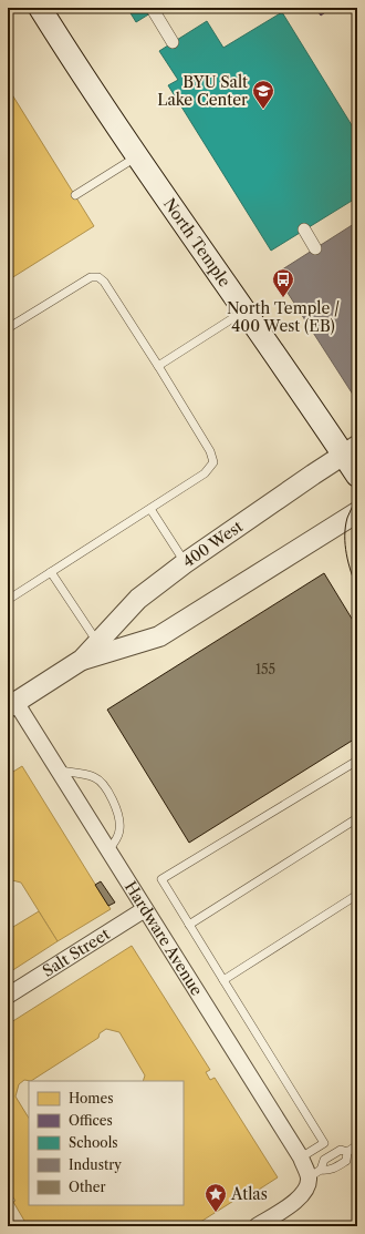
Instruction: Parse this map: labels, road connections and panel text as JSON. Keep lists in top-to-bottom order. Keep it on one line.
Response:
{"streets":{"main road":["North Temple"],"street":["400 West","Hardware Avenue","Salt Street"]},"crossings":[["North Temple","400 West"],["400 West","Hardware Avenue"],["Hardware Avenue","Salt Street"]],"places":{"school or university":["BYU Salt Lake Center"],"bus stop":["North Temple / 400 West (EB)"],"place":["Atlas"]},"house_numbers":["155"],"legend":["Homes","Offices","Schools","Industry","Other"]}
